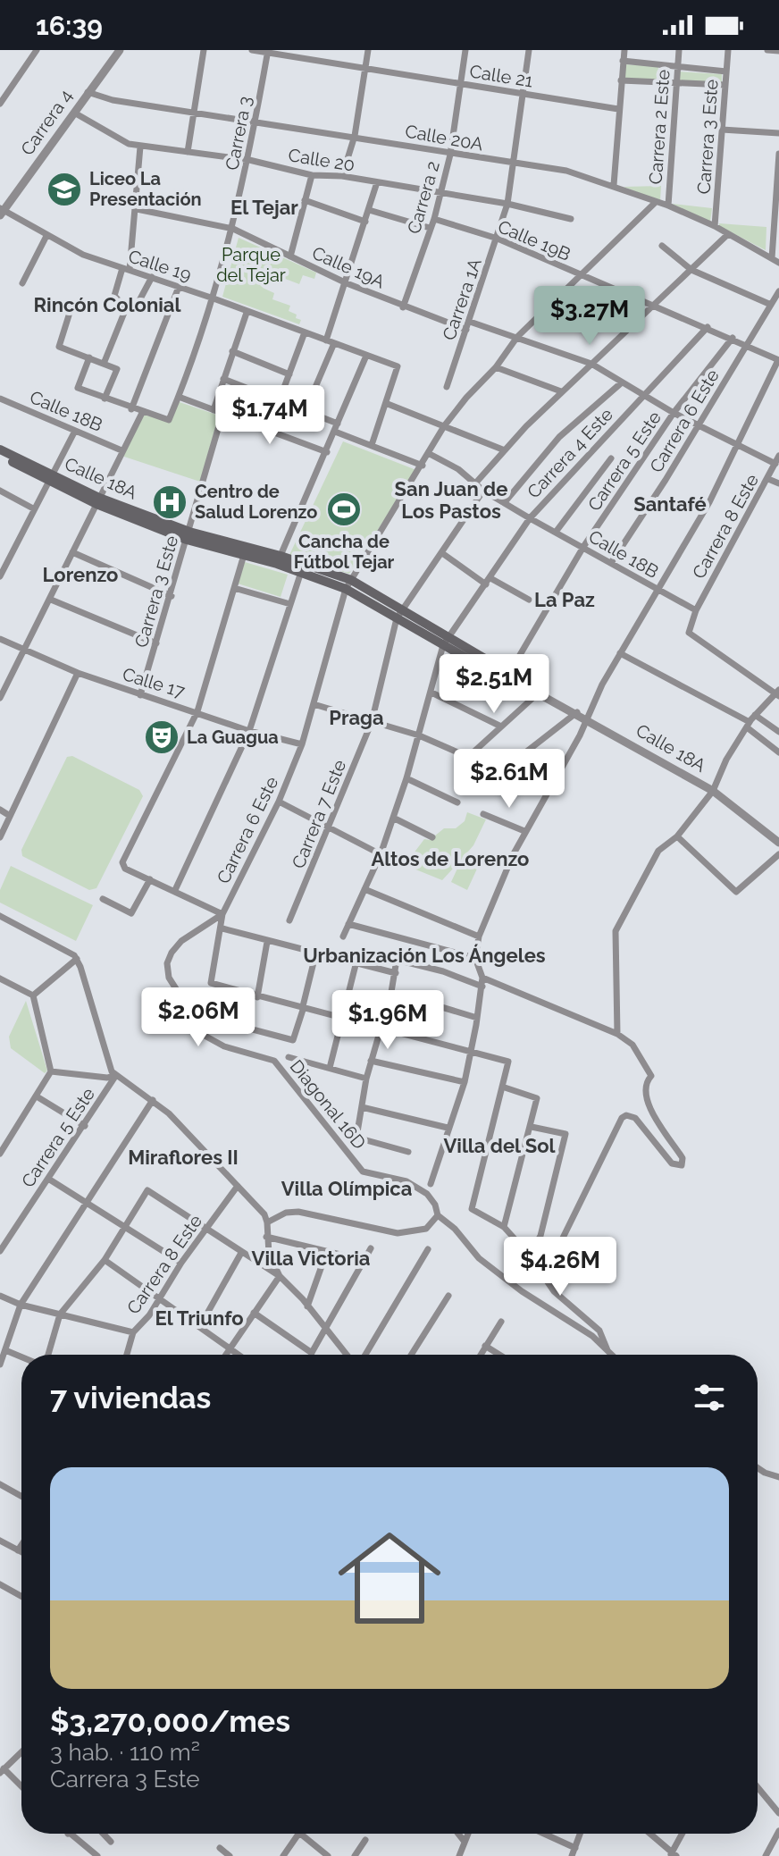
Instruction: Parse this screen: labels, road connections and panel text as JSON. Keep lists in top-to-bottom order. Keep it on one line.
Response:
{"streets":{"main road":["Calle 18A"],"street":["Calle 21","Carrera 4","Carrera 2 Este","Carrera 3","Carrera 3 Este","Calle 20A","Calle 20","Carrera 2","Calle 19B","Calle 19","Calle 19A","Carrera 1A","Calle 18B","Carrera 6 Este","Carrera 4 Este","Carrera 5 Este","Carrera 8 Este","Calle 17","Carrera 7 Este","Diagonal 16D"]},"crossings":[["Calle 21","Carrera 3"],["Calle 21","Carrera 2"],["Calle 21","Carrera 1A"],["Carrera 4","Calle 20A"],["Carrera 4","Calle 20"],["Carrera 4","Calle 19"],["Carrera 2 Este","Calle 20A"],["Carrera 2 Este","Calle 19B"],["Carrera 2 Este","Calle 18B"],["Carrera 2 Este","Carrera 6 Este"],["Carrera 2 Este","Calle 18A"],["Carrera 3","Calle 20A"],["Carrera 3","Calle 20"],["Carrera 3","Calle 19"],["Carrera 3","Calle 19A"],["Carrera 3","Calle 18B"],["Carrera 3 Este","Calle 20A"],["Carrera 3 Este","Calle 18A"],["Carrera 3 Este","Calle 17"],["Calle 20A","Carrera 2"],["Calle 20A","Carrera 1A"],["Calle 20","Carrera 2"],["Calle 20","Carrera 1A"],["Carrera 2","Calle 19B"],["Carrera 2","Calle 19A"],["Calle 19B","Carrera 1A"],["Calle 19B","Carrera 6 Este"],["Calle 19B","Carrera 4 Este"],["Calle 19B","Carrera 5 Este"],["Calle 19A","Carrera 1A"],["Calle 18B","Carrera 6 Este"],["Calle 18B","Carrera 4 Este"],["Calle 18B","Carrera 5 Este"],["Calle 18B","Carrera 8 Este"],["Calle 18B","Carrera 7 Este"],["Carrera 6 Este","Calle 18A"],["Carrera 6 Este","Calle 17"],["Carrera 6 Este","Diagonal 16D"],["Carrera 4 Este","Calle 18A"],["Carrera 5 Este","Calle 18A"],["Calle 18A","Carrera 7 Este"]],"districts":["El Tejar","Rincón Colonial","San Juan de Los Pastos","Santafé","Lorenzo","La Paz","Praga","Altos de Lorenzo","Urbanización Los Ángeles","Villa del Sol","Miraflores II","Villa Olímpica","Villa Victoria","El Triunfo"],"parks":["Parque del Tejar"],"places":{"school or university":["Liceo La Presentación"],"hospital":["Centro de Salud Lorenzo"],"sports":["Cancha de Fútbol Tejar"],"theatre":["La Guagua"]},"page":{"status":"16:39","price":["$3.27M","$1.74M","$2.51M","$2.61M","$2.06M","$1.96M","$4.26M"],"heading":"7 viviendas","list":[{"name":"$3,270,000/mes","note":"3 hab. · 110 m² · Carrera 3 Este"}]}}
